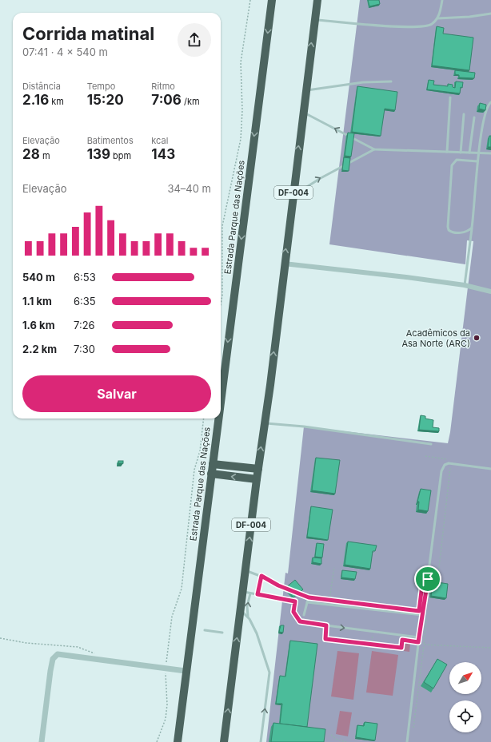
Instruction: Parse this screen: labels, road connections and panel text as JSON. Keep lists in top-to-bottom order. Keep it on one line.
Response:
{"streets":{"highway":["DF-004","Estrada Parque das Nações"]},"places":["Acadêmicos da Asa Norte (ARC)"],"north":"top right","page":{"heading":["Corrida matinal","07:41 · 4 × 540 m"],"stats":[["Distância","2.16 km"],["Tempo","15:20"],["Ritmo","7:06 /km"],["Elevação","28 m"],["Batimentos","139 bpm"],["kcal","143"]],"chart":["Elevação","34–40 m"],"list":[{"name":"540 m","note":"6:53"},{"name":"1.1 km","note":"6:35"},{"name":"1.6 km","note":"7:26"},{"name":"2.2 km","note":"7:30"}],"buttons":"Salvar"}}
